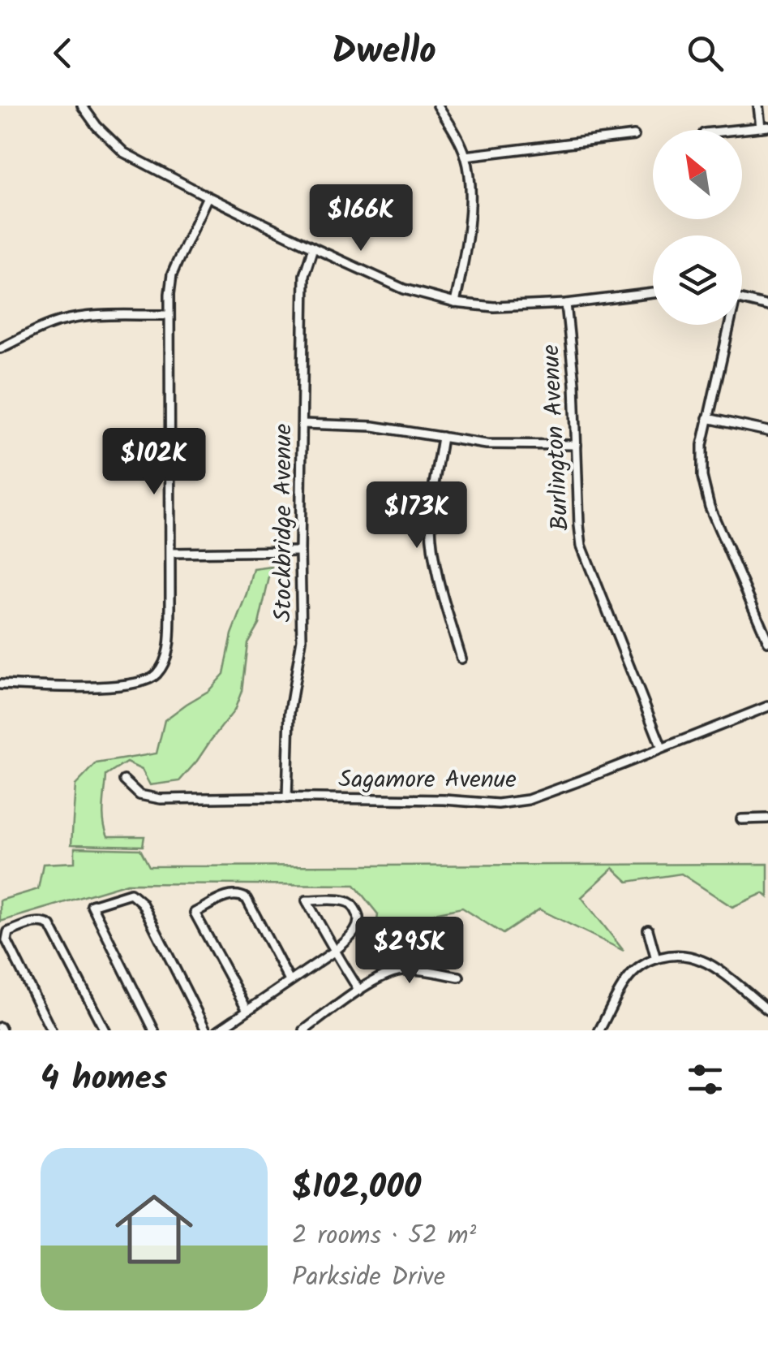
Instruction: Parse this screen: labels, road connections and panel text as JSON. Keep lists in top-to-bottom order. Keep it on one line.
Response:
{"streets":{"street":["Burlington Avenue","Stockbridge Avenue","Sagamore Avenue"]},"crossings":[["Burlington Avenue","Sagamore Avenue"],["Stockbridge Avenue","Sagamore Avenue"]],"north":"top left","page":{"header":"Dwello","price":["$166K","$102K","$173K","$295K"],"heading":"4 homes","list":[{"name":"$102,000","note":"2 rooms · 52 m² · Parkside Drive"}]}}
